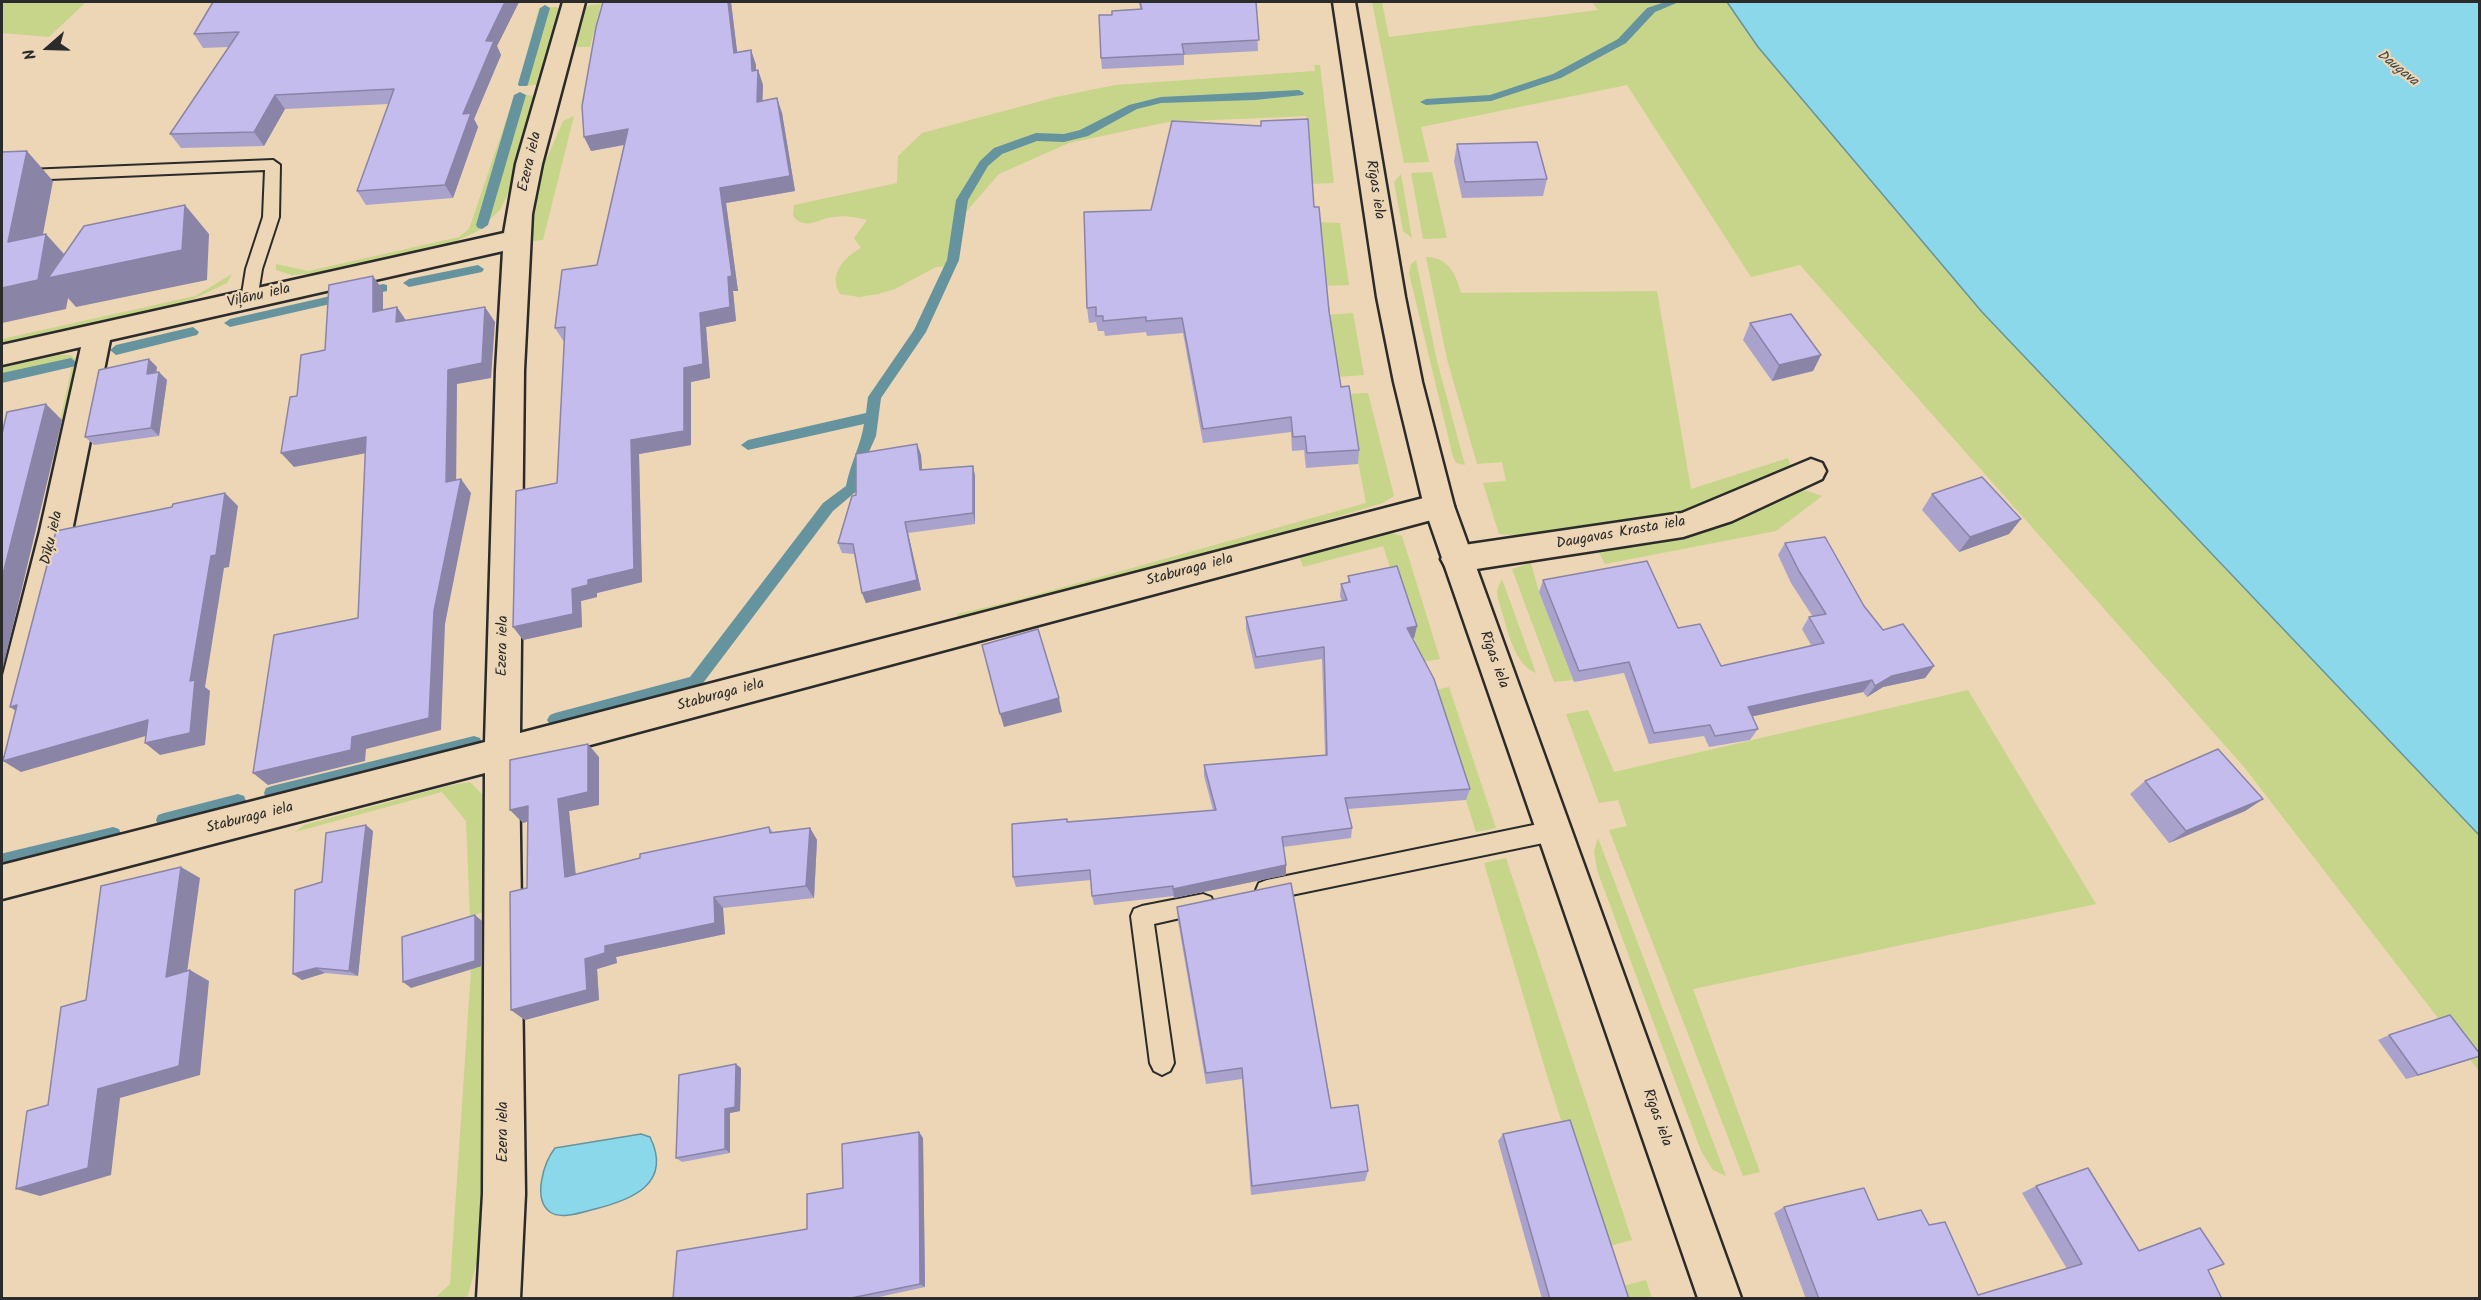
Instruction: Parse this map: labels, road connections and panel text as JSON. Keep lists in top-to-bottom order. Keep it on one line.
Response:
{"streets":{"street":["Ezera iela","Rīgas iela","Viļānu iela","Daugavas Krasta iela","Dīķu iela","Staburaga iela"]},"crossings":[["Ezera iela","Viļānu iela"],["Ezera iela","Staburaga iela"],["Rīgas iela","Daugavas Krasta iela"],["Rīgas iela","Staburaga iela"],["Viļānu iela","Dīķu iela"]],"water":["Daugava"],"north":"left"}
